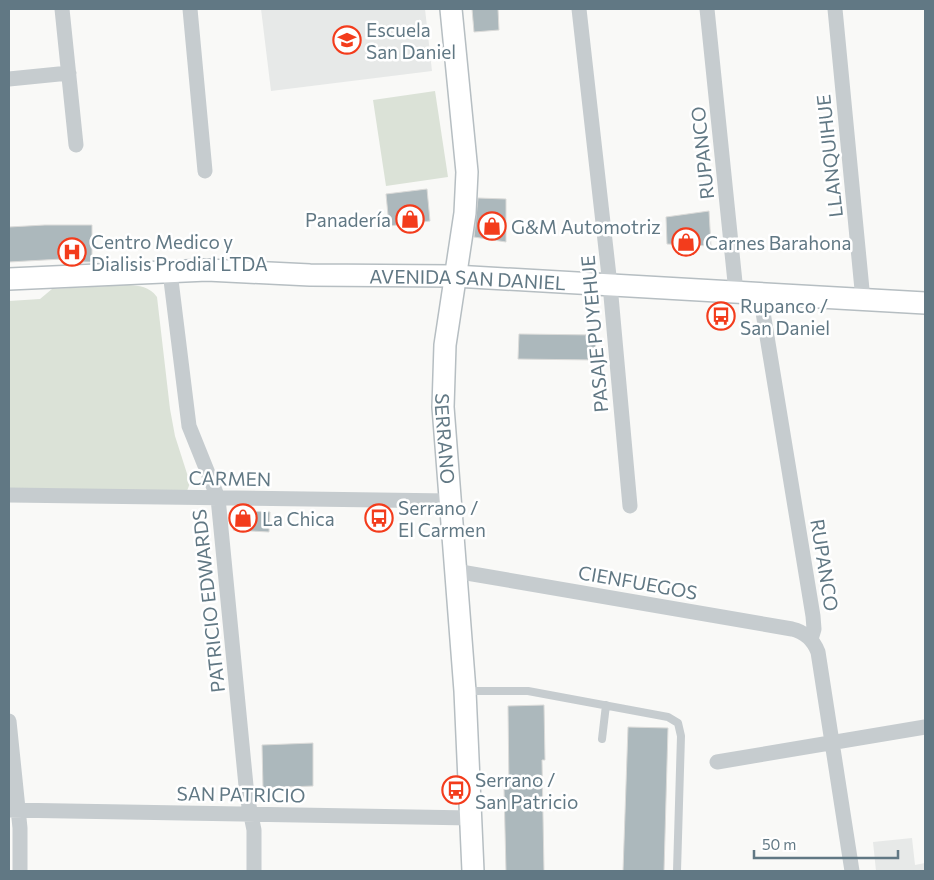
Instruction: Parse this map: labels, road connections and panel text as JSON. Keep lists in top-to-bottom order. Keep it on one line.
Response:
{"streets":{"street":["RUPANCO","LLANQUIHUE","AVENIDA SAN DANIEL","PASAJE PUYEHUE","SERRANO","CARMEN","CIENFUEGOS","PATRICIO EDWARDS","SAN PATRICIO"]},"crossings":[["RUPANCO","AVENIDA SAN DANIEL"],["RUPANCO","CIENFUEGOS"],["LLANQUIHUE","AVENIDA SAN DANIEL"],["AVENIDA SAN DANIEL","PASAJE PUYEHUE"],["AVENIDA SAN DANIEL","SERRANO"],["AVENIDA SAN DANIEL","PATRICIO EDWARDS"],["SERRANO","CARMEN"],["SERRANO","CIENFUEGOS"],["SERRANO","SAN PATRICIO"],["CARMEN","PATRICIO EDWARDS"],["PATRICIO EDWARDS","SAN PATRICIO"]],"places":{"school or university":["Escuela San Daniel"],"shop":["Panadería","G&M Automotriz","Carnes Barahona","La Chica"],"hospital":["Centro Medico y Dialisis Prodial LTDA"],"bus stop":["Rupanco / San Daniel","Serrano / El Carmen","Serrano / San Patricio"]},"scale_bar":"50 m"}
